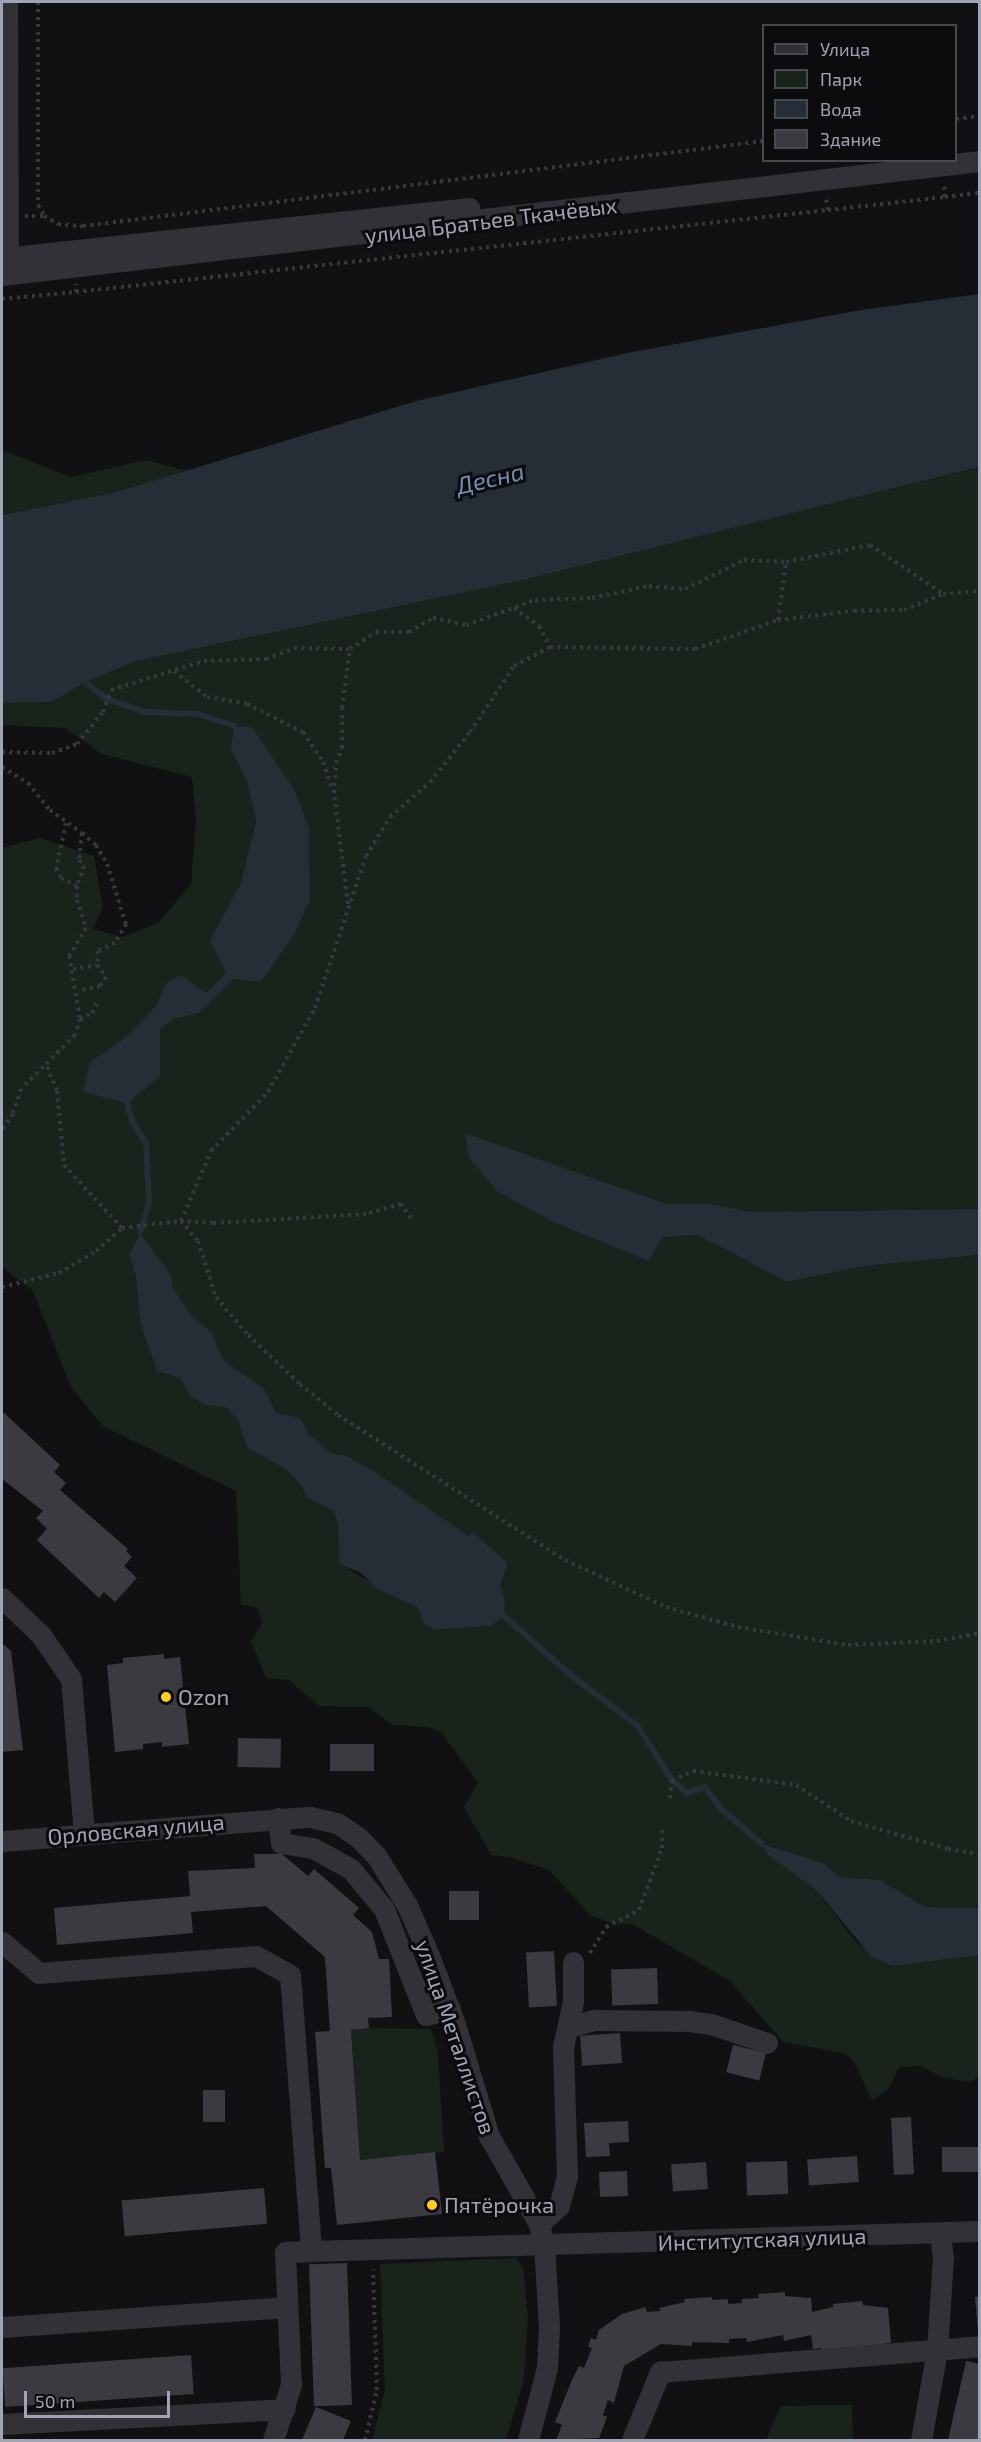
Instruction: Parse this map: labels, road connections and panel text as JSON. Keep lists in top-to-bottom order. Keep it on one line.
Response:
{"streets":{"street":["улица Братьев Ткачёвых","Орловская улица","улица Металлистов","Институтская улица"]},"crossings":[["Орловская улица","улица Металлистов"],["улица Металлистов","Институтская улица"]],"water":["Десна"],"places":["Ozon","Пятёрочка"],"legend":["Улица","Парк","Вода","Здание"],"scale_bar":"50 m"}
